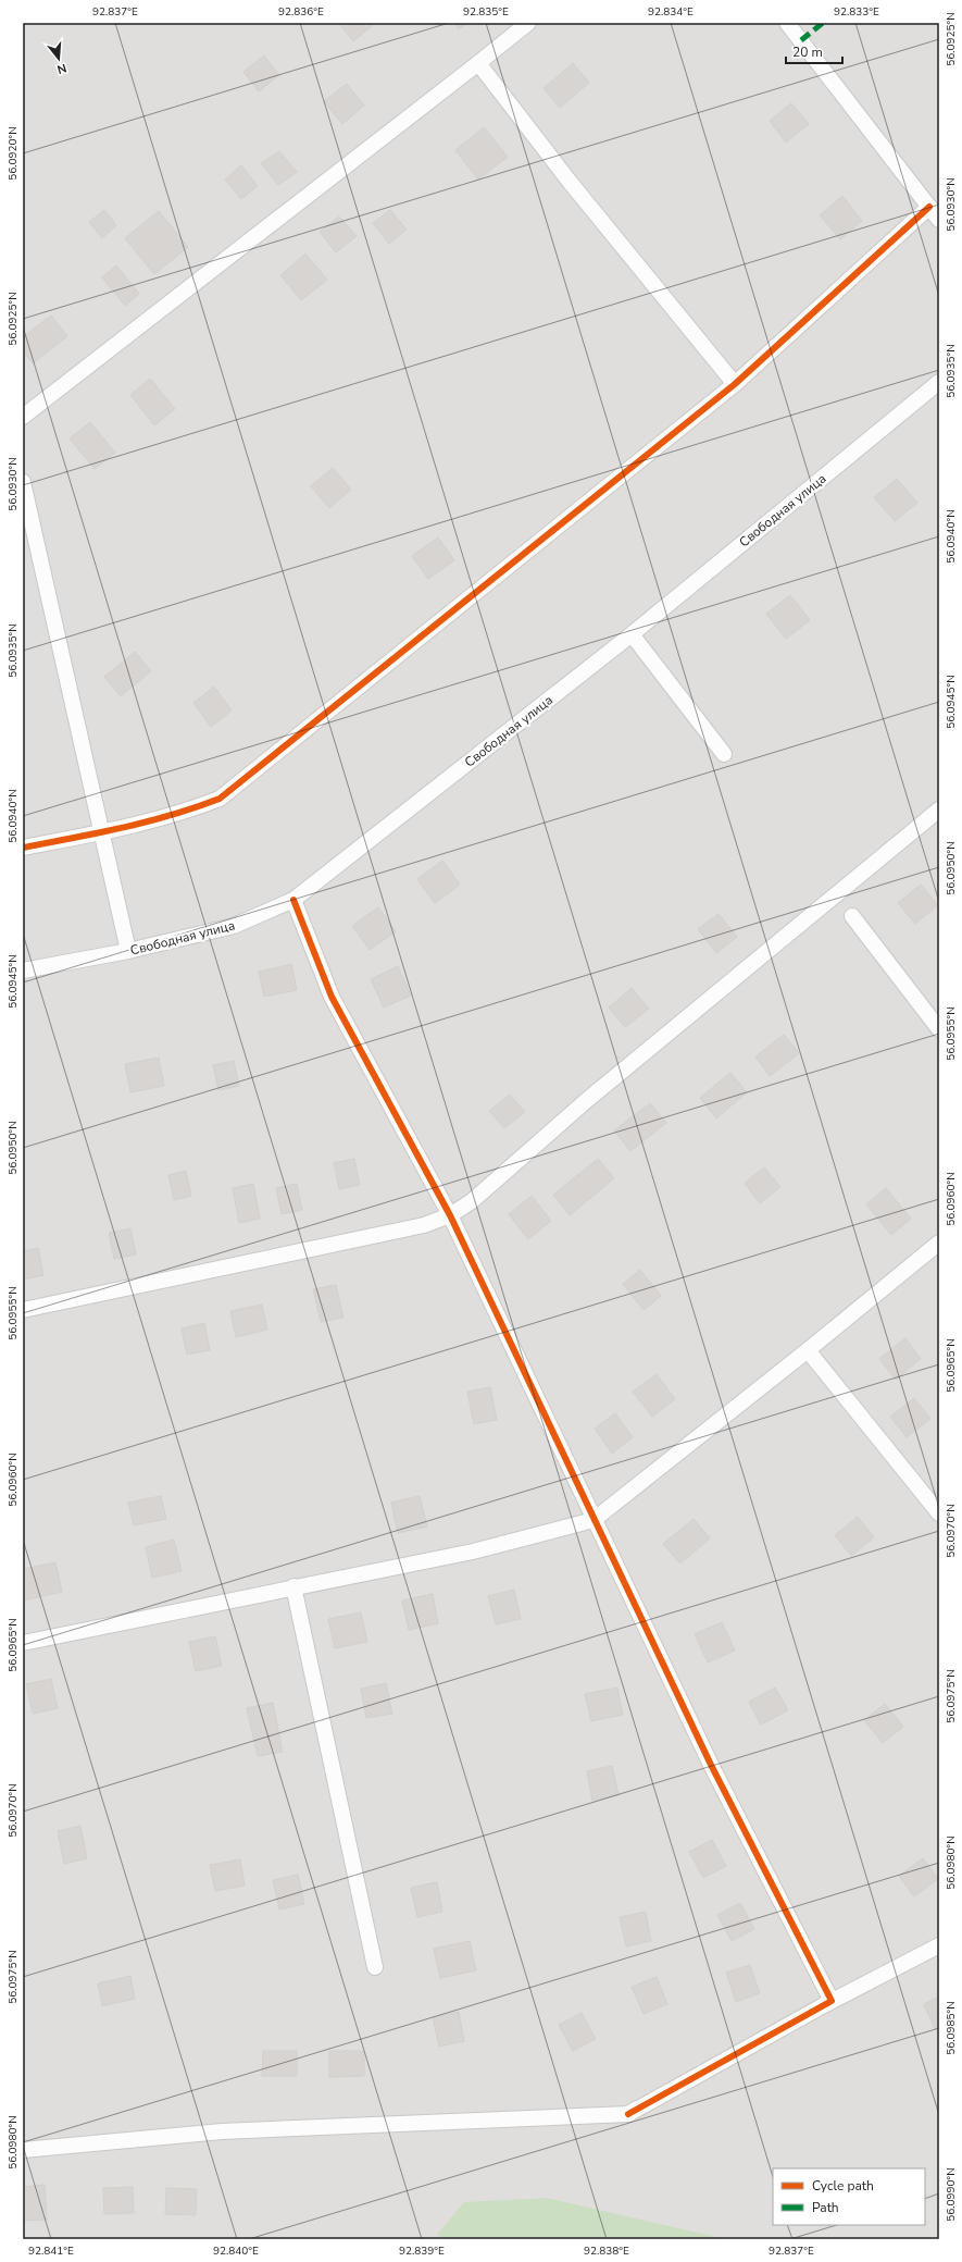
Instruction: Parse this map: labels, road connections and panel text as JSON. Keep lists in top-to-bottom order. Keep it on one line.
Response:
{"streets":{"street":["Свободная улица"]},"legend":["Cycle path","Path"],"scale_bar":"20 m","north":"bottom","coordinates":["92.837°E","92.836°E","92.835°E","92.834°E","92.833°E","56.0925°N","56.0920°N","56.0930°N","56.0935°N","56.0940°N","56.0945°N","56.0950°N","56.0955°N","56.0960°N","56.0965°N","56.0970°N","56.0975°N","56.0980°N","56.0985°N","56.0990°N","92.841°E","92.840°E","92.839°E","92.838°E"]}
